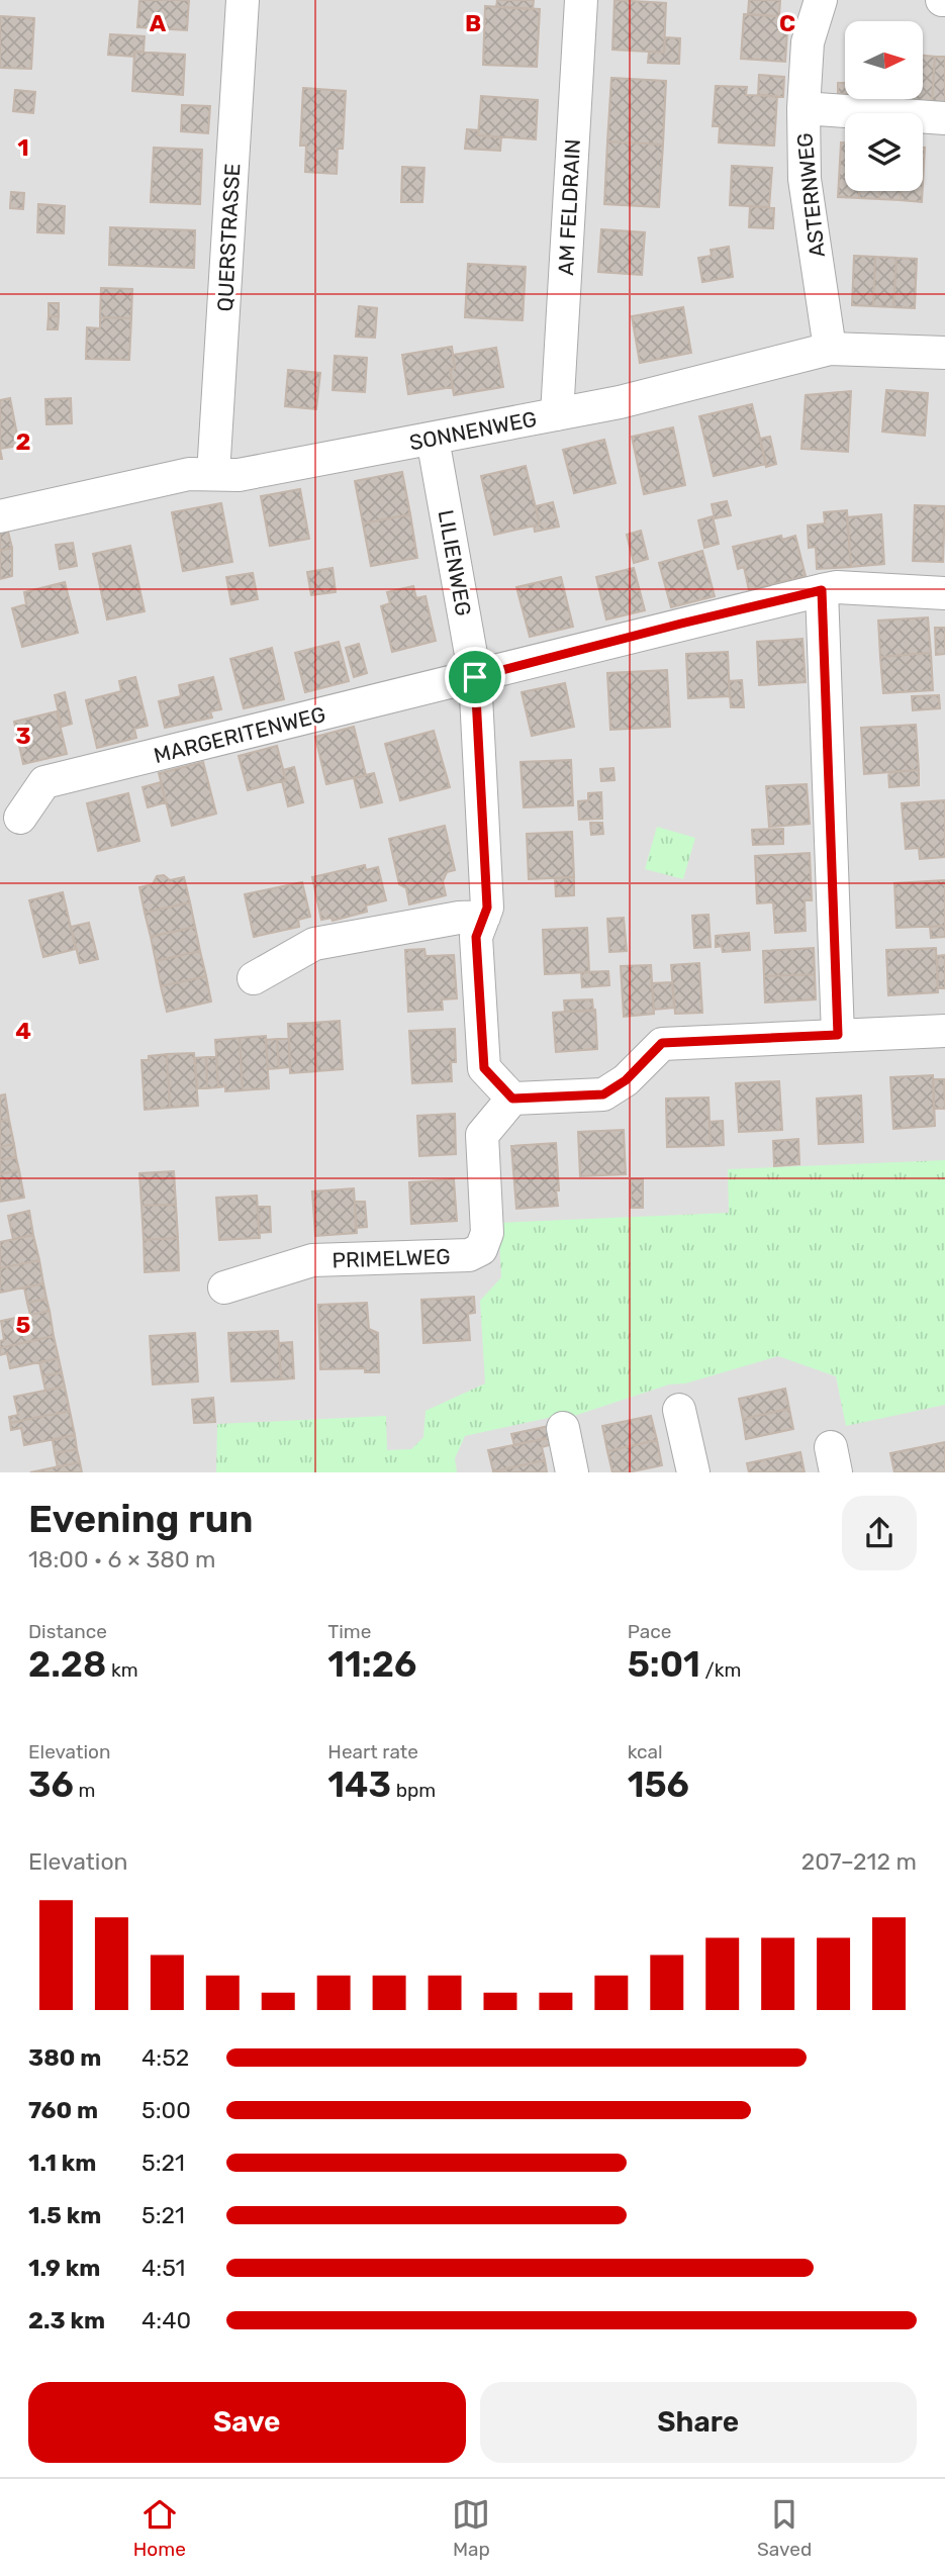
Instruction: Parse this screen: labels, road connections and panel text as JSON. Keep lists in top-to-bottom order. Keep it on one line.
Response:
{"streets":{"street":["ASTERNWEG","AM FELDRAIN","QUERSTRASSE","SONNENWEG","LILIENWEG","MARGERITENWEG","PRIMELWEG"]},"crossings":[["ASTERNWEG","SONNENWEG"],["AM FELDRAIN","SONNENWEG"],["QUERSTRASSE","SONNENWEG"],["SONNENWEG","LILIENWEG"],["LILIENWEG","MARGERITENWEG"],["LILIENWEG","PRIMELWEG"]],"north":"right","page":{"heading":["Evening run","18:00 · 6 × 380 m"],"stats":[["Distance","2.28 km"],["Time","11:26"],["Pace","5:01 /km"],["Elevation","36 m"],["Heart rate","143 bpm"],["kcal","156"]],"chart":["Elevation","207–212 m"],"list":[{"name":"380 m","note":"4:52"},{"name":"760 m","note":"5:00"},{"name":"1.1 km","note":"5:21"},{"name":"1.5 km","note":"5:21"},{"name":"1.9 km","note":"4:51"},{"name":"2.3 km","note":"4:40"}],"buttons":["Save","Share"],"tabs":["Home","Map","Saved"]},"grid":{"columns":["A","B","C"],"rows":["1","2","3","4","5"]}}
